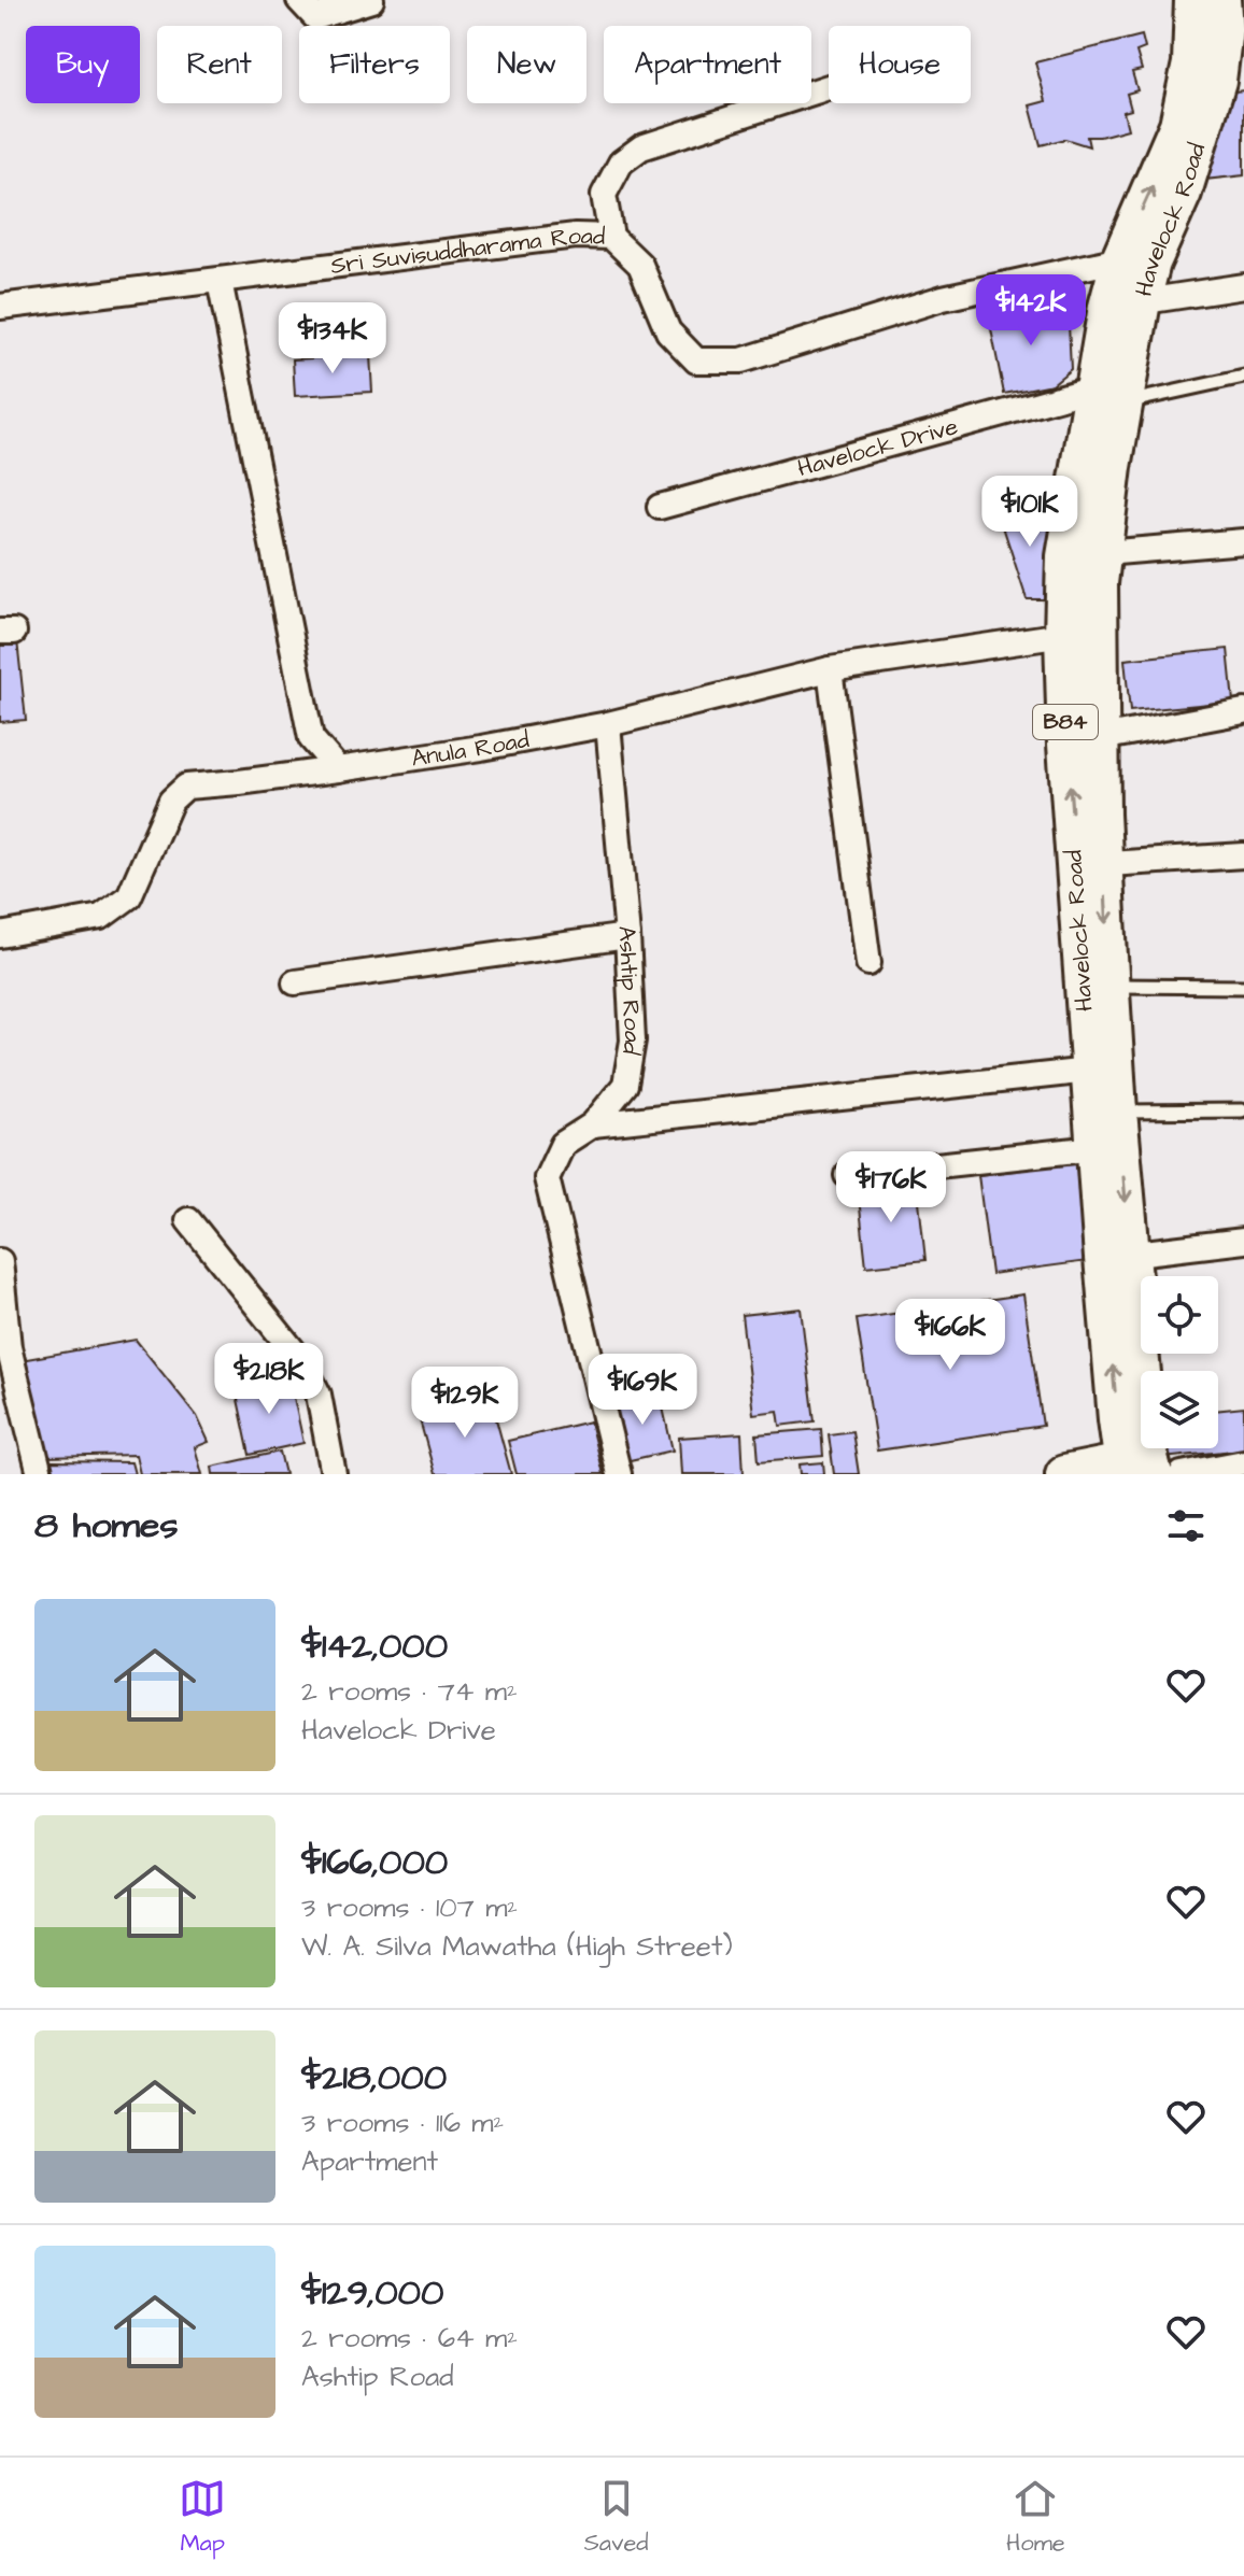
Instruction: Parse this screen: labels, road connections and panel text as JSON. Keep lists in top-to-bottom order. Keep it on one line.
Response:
{"streets":{"main road":["Havelock Road","B84"],"street":["Sri Suvisuddharama Road","Havelock Drive","Anula Road","Ashtip Road"]},"crossings":[["Havelock Road","Sri Suvisuddharama Road"],["Havelock Road","Havelock Drive"],["Havelock Road","Anula Road"],["Anula Road","Ashtip Road"]],"page":{"chip":["Buy","Rent","Filters","New","Apartment","House"],"price":["$142K","$134K","$101K","$176K","$166K","$218K","$169K","$129K"],"heading":"8 homes","list":[{"name":"$142,000","note":"2 rooms · 74 m² · Havelock Drive"},{"name":"$166,000","note":"3 rooms · 107 m² · W. A. Silva Mawatha (High Street)"},{"name":"$218,000","note":"3 rooms · 116 m² · Apartment"},{"name":"$129,000","note":"2 rooms · 64 m² · Ashtip Road"}],"tabs":["Map","Saved","Home"]}}
